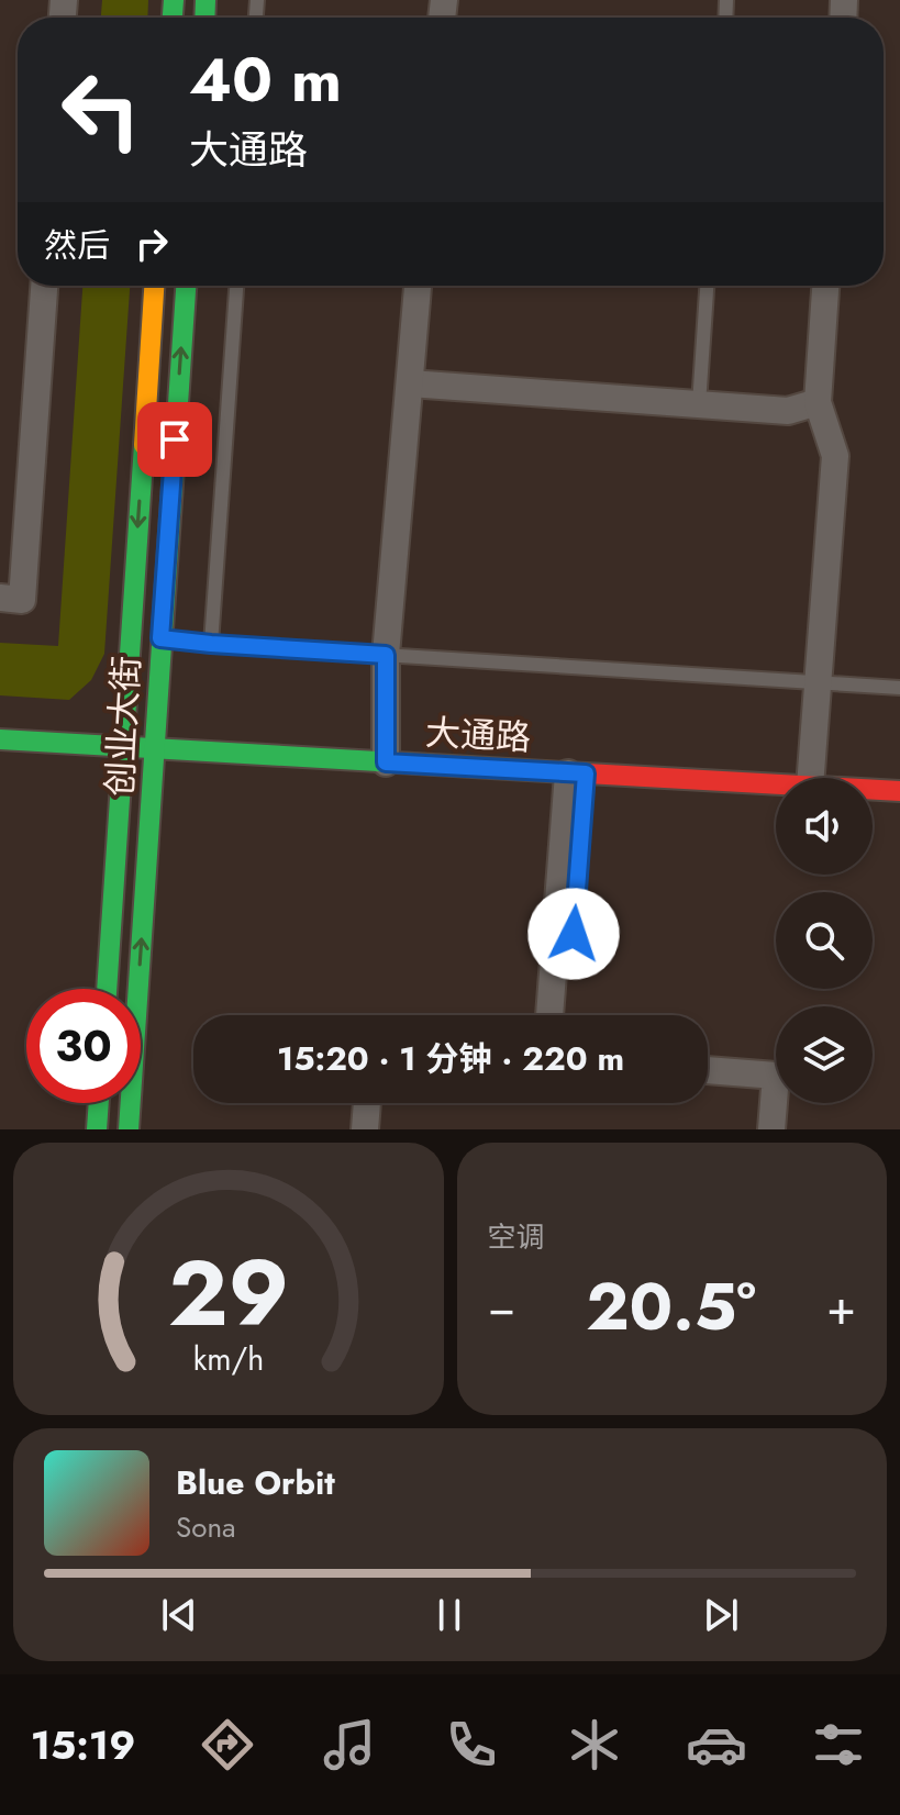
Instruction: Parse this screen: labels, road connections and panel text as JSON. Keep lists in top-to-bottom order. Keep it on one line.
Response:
{"streets":{"street":["创业大街","大通路"]},"crossings":[["创业大街","大通路"]],"page":{"turn":["40 m","大通路"],"then":"然后","limit":"30","trip":"15:20 · 1 分钟 · 220 m","tile":"空调","heat":["−","20.5°","+"],"song":["Blue Orbit","Sona"],"tabs":"15:19","gauge":["29","km/h"]}}
